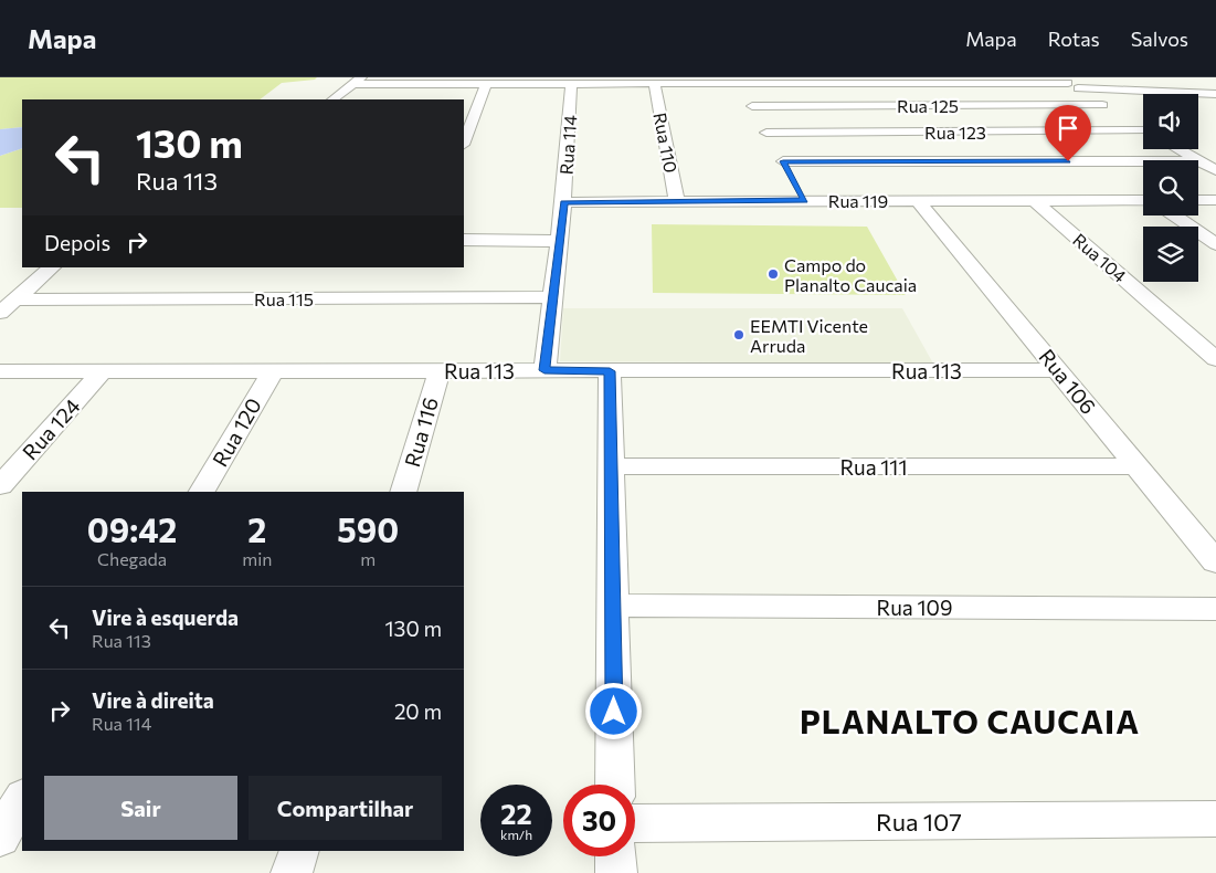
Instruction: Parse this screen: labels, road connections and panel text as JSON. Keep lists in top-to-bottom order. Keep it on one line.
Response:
{"streets":{"street":["Rua 125","Rua 123","Rua 110","Rua 114","Rua 119","Rua 104","Rua 115","Rua 113","Rua 106","Rua 124","Rua 120","Rua 116","Rua 111","Rua 109","Rua 107"]},"crossings":[["Rua 110","Rua 119"],["Rua 114","Rua 119"],["Rua 114","Rua 115"],["Rua 114","Rua 113"],["Rua 119","Rua 104"],["Rua 119","Rua 106"],["Rua 113","Rua 106"],["Rua 113","Rua 124"],["Rua 113","Rua 120"],["Rua 113","Rua 116"],["Rua 106","Rua 111"]],"districts":["PLANALTO CAUCAIA"],"places":["Campo do Planalto Caucaia","EEMTI Vicente Arruda"],"page":{"header":"Mapa","nav":["Mapa","Rotas","Salvos"],"turn":["130 m","Rua 113"],"then":"Depois","eta":["09:42","Chegada","2","min","590","m"],"list":[{"name":"Vire à esquerda","note":"Rua 113","value":"130 m"},{"name":"Vire à direita","note":"Rua 114","value":"20 m"}],"buttons":["Sair","Compartilhar"],"speed":"22 km/h","limit":"30"}}
